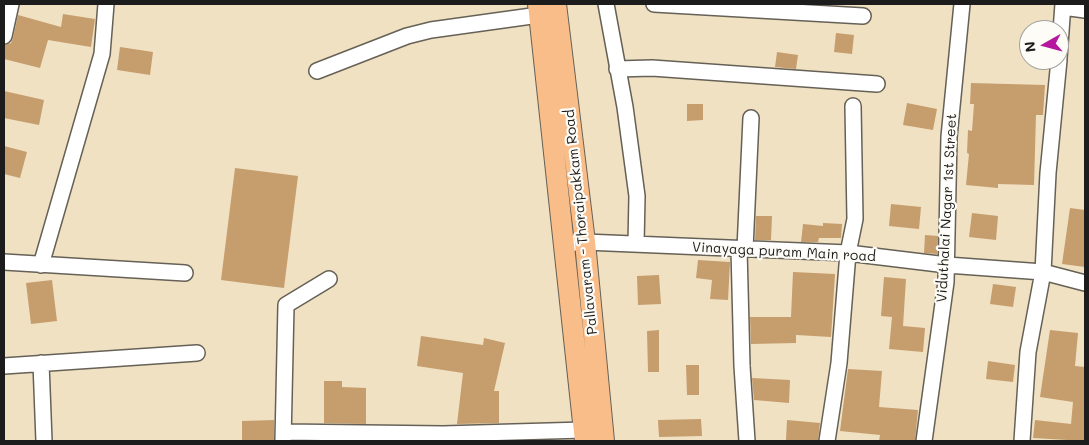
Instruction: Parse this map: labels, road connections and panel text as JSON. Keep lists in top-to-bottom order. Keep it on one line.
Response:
{"streets":{"main road":["Pallavaram - Thoraipakkam Road"],"street":["Viduthalai Nagar 1st Street","Vinayaga puram Main road"]},"crossings":[["Viduthalai Nagar 1st Street","Vinayaga puram Main road"],["Pallavaram - Thoraipakkam Road","Vinayaga puram Main road"]],"north":"left"}
